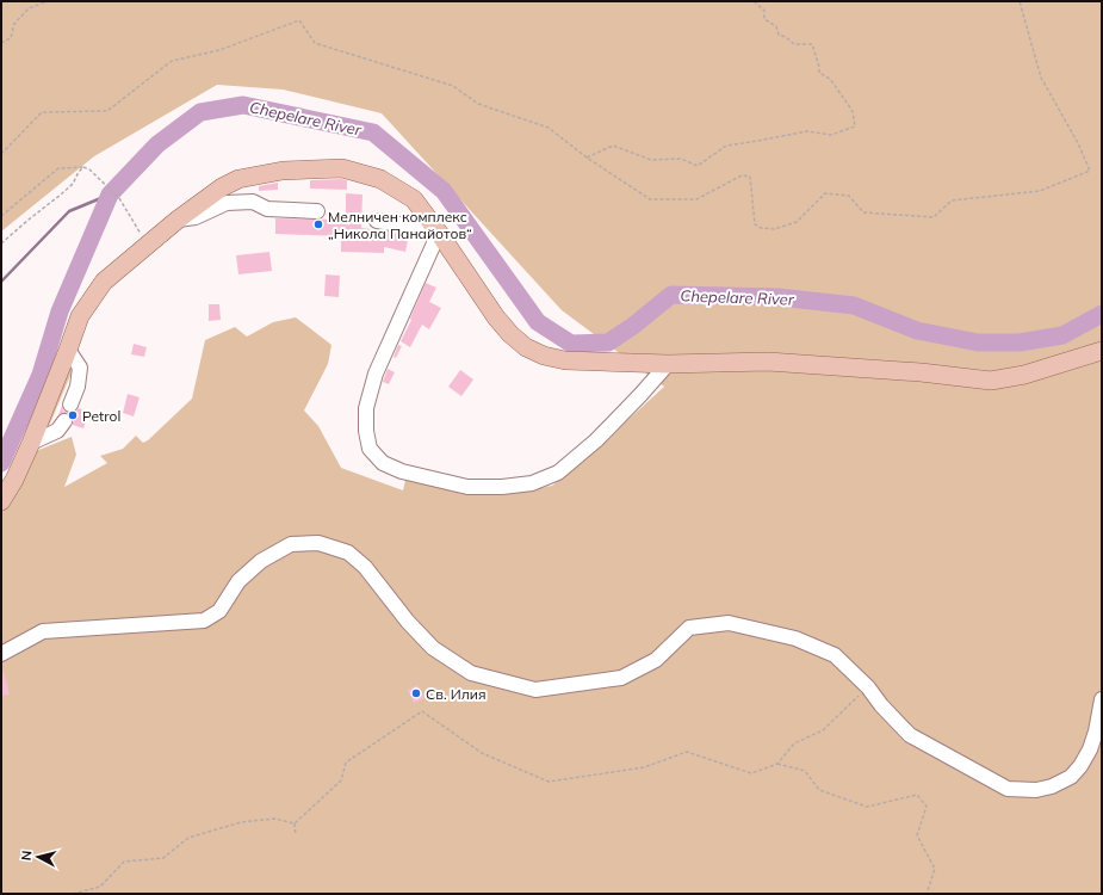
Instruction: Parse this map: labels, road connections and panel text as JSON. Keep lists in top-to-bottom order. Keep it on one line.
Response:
{"water":["Chepelare River"],"places":["Мелничен комплекс „Никола Панайотов“","Petrol","Св. Илия"],"north":"left"}
